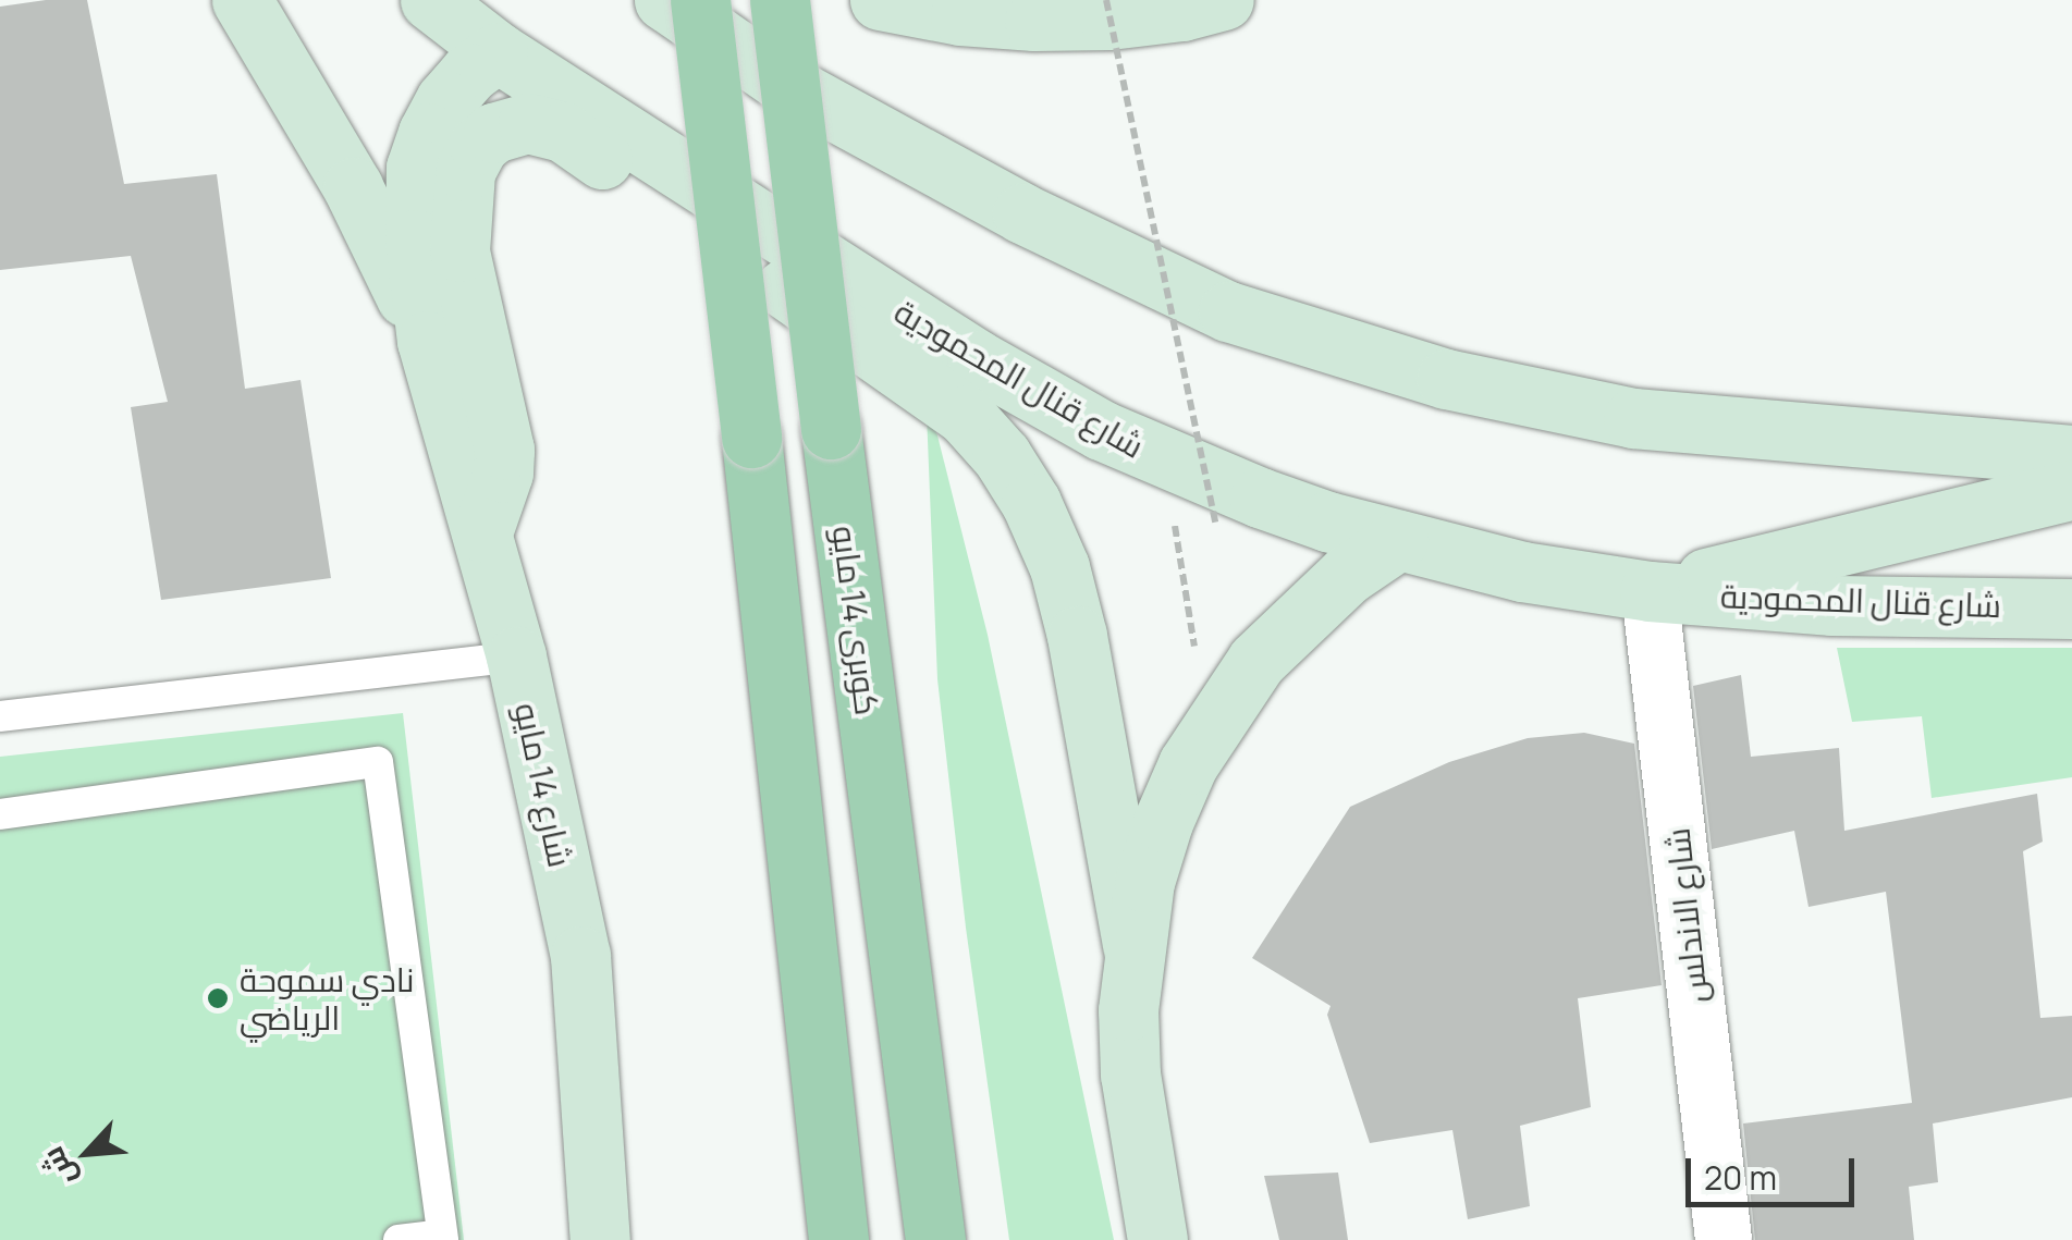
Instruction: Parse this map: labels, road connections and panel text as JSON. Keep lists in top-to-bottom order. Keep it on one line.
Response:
{"streets":{"main road":["شارع قنال المحمودية","كوبرى 14 مايو","شارع 14 مايو"],"street":["شارع الاندلس"]},"crossings":[["شارع قنال المحمودية","شارع 14 مايو"],["شارع قنال المحمودية","شارع الاندلس"]],"places":["نادي سموحة الرياضي"],"scale_bar":"20 m","north":"bottom left"}
